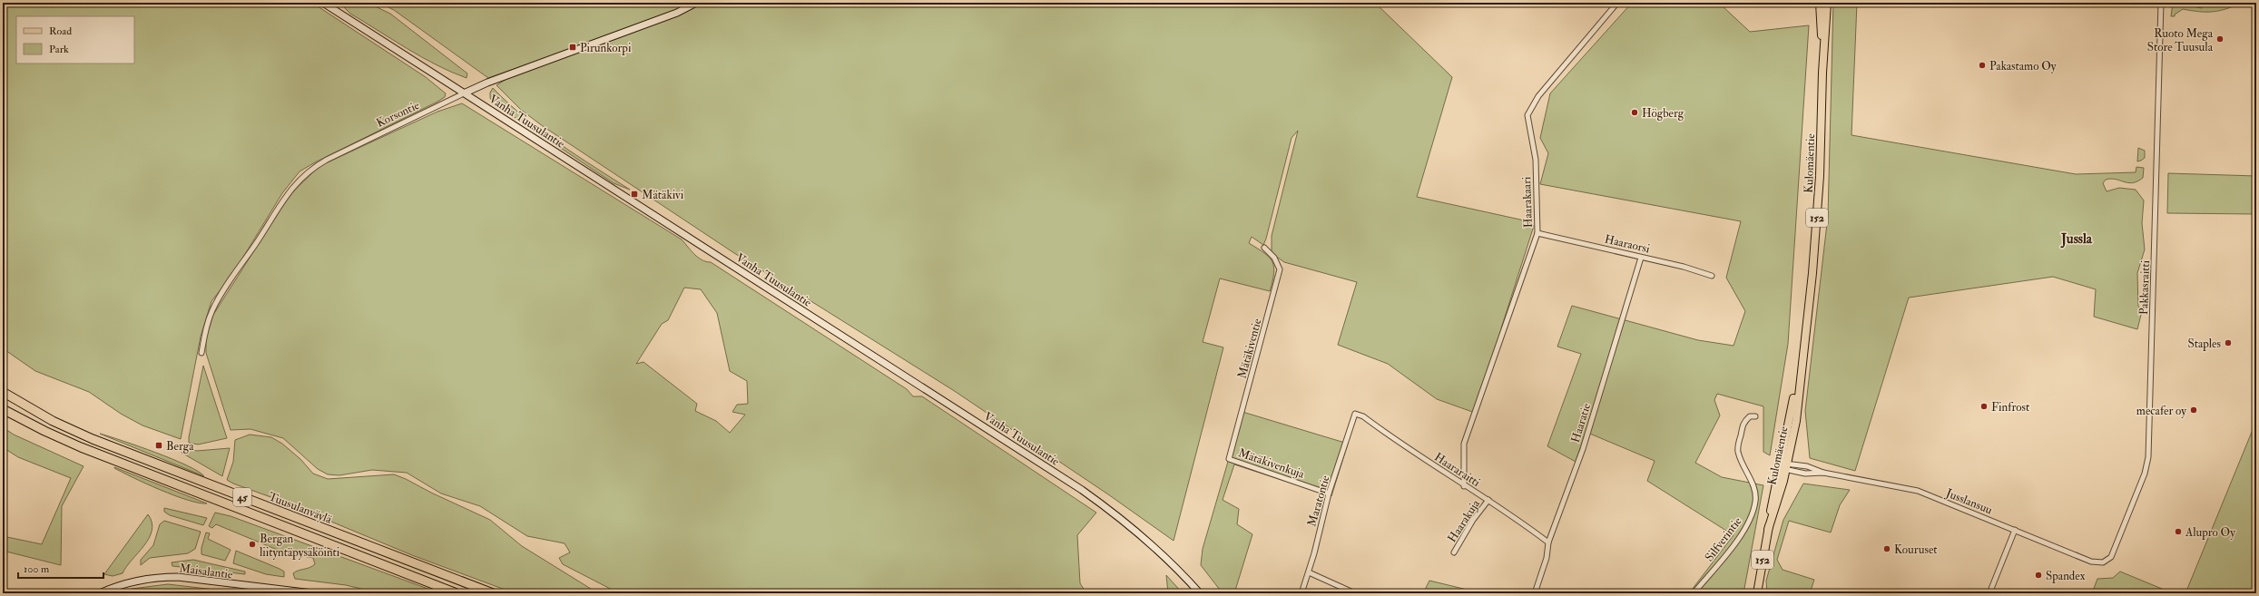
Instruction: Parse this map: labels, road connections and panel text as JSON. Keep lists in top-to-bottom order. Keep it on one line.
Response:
{"streets":{"highway":["45","Tuusulanväylä"],"main road":["Korsontie","Vanha Tuusulantie","Kulomäentie","152","Maisalantie"],"street":["Haarakaari","Haaraorsi","Pakkasraitti","Mätäkiventie","Haaratie","Mätäkivenkuja","Haararaitti","Maratontie","Jusslansuu","Haarakuja","Silfverintie"]},"crossings":[["Korsontie","Vanha Tuusulantie"],["Kulomäentie","Jusslansuu"],["Haarakaari","Haaraorsi"],["Haarakaari","Haararaitti"],["Haaraorsi","Haaratie"],["Pakkasraitti","Jusslansuu"],["Mätäkiventie","Mätäkivenkuja"],["Haaratie","Haararaitti"],["Mätäkivenkuja","Maratontie"],["Haararaitti","Maratontie"],["Haararaitti","Haarakuja"]],"districts":["Jussla"],"places":{"other":["Ruoto Mega Store Tuusula","Pakastamo Oy","Högberg","Staples","Finfrost","mecafer oy","Alupro Oy","Bergan liityntäpysäköinti","Kouruset","Spandex"],"transit":["Pirunkorpi","Mätäkivi","Berga"]},"legend":["Road","Park"],"scale_bar":"100 m"}
